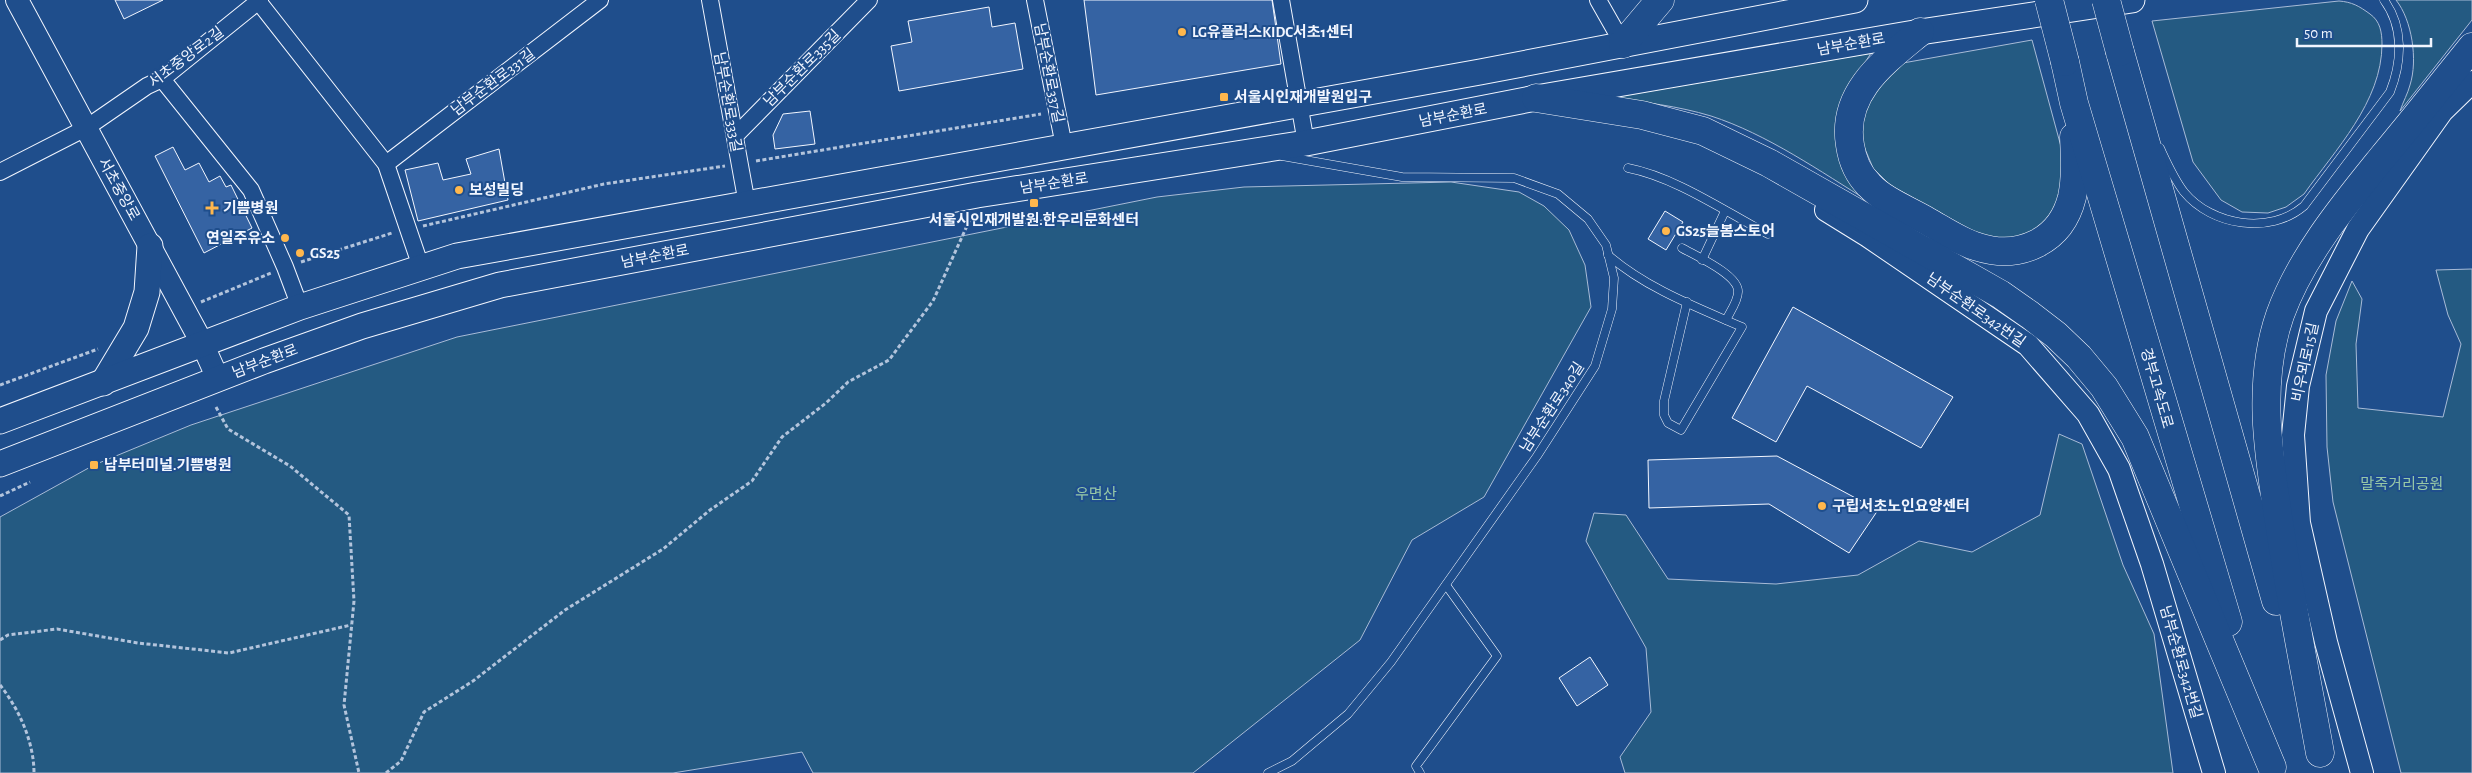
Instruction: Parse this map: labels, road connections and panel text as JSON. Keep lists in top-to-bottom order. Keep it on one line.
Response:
{"streets":{"highway":["경부고속도로"],"main road":["남부순환로"],"street":["서초중앙로2길","남부순환로335길","남부순환로337길","남부순환로331길","남부순환로333길","서초중앙로","남부순환로342번길","비우뫼로15길"],"lane":["남부순환로340길"]},"crossings":[["남부순환로","서초중앙로"],["남부순환로","남부순환로340길"],["서초중앙로2길","서초중앙로"],["남부순환로335길","남부순환로333길"]],"parks":["말죽거리공원","우면산"],"places":{"other":["LG유플러스KIDC서초1센터","보성빌딩","GS25늘봄스토어","연일주유소","GS25","구립서초노인요양센터"],"transit":["서울시인재개발원입구","서울시인재개발원.한우리문화센터","남부터미널.기쁨병원"],"health":["기쁨병원"]},"scale_bar":"50 m"}
